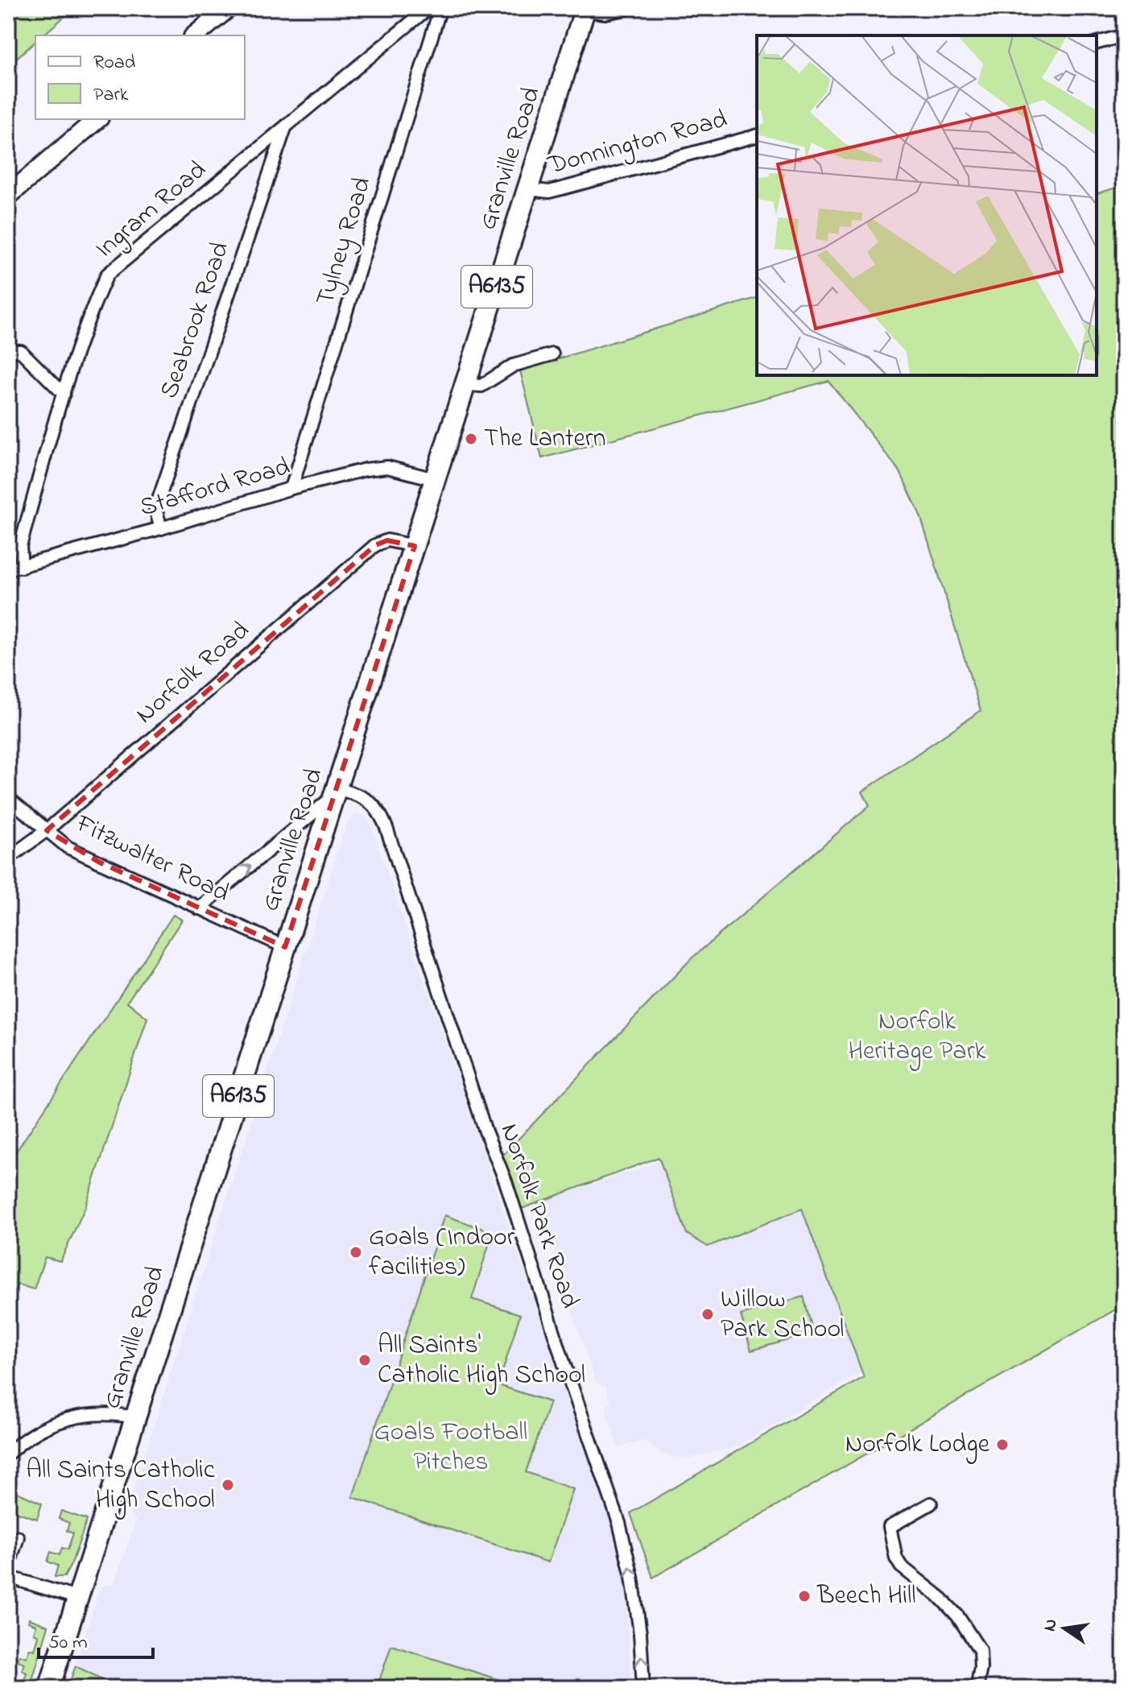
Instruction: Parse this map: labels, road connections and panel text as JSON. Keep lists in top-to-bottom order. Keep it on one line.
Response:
{"streets":{"main road":["Granville Road","A6135"],"street":["Donnington Road","Ingram Road","Tylney Road","Seabrook Road","Stafford Road","Norfolk Road","Fitzwalter Road","Norfolk Park Road"]},"crossings":[["Donnington Road","Granville Road"],["Granville Road","Stafford Road"],["Granville Road","Norfolk Road"],["Granville Road","Fitzwalter Road"],["Granville Road","Norfolk Park Road"],["Ingram Road","Seabrook Road"],["Ingram Road","Stafford Road"],["Tylney Road","Stafford Road"],["Seabrook Road","Stafford Road"],["Norfolk Road","Fitzwalter Road"]],"one_way":["Norfolk Park Road"],"parks":["Norfolk Heritage Park","Goals Football Pitches"],"places":["The Lantern","Goals (Indoor facilities)","Willow Park School","All Saints' Catholic High School","Norfolk Lodge","All Saints Catholic High School","Beech Hill"],"legend":["Road","Park"],"scale_bar":"50 m","north":"left"}
